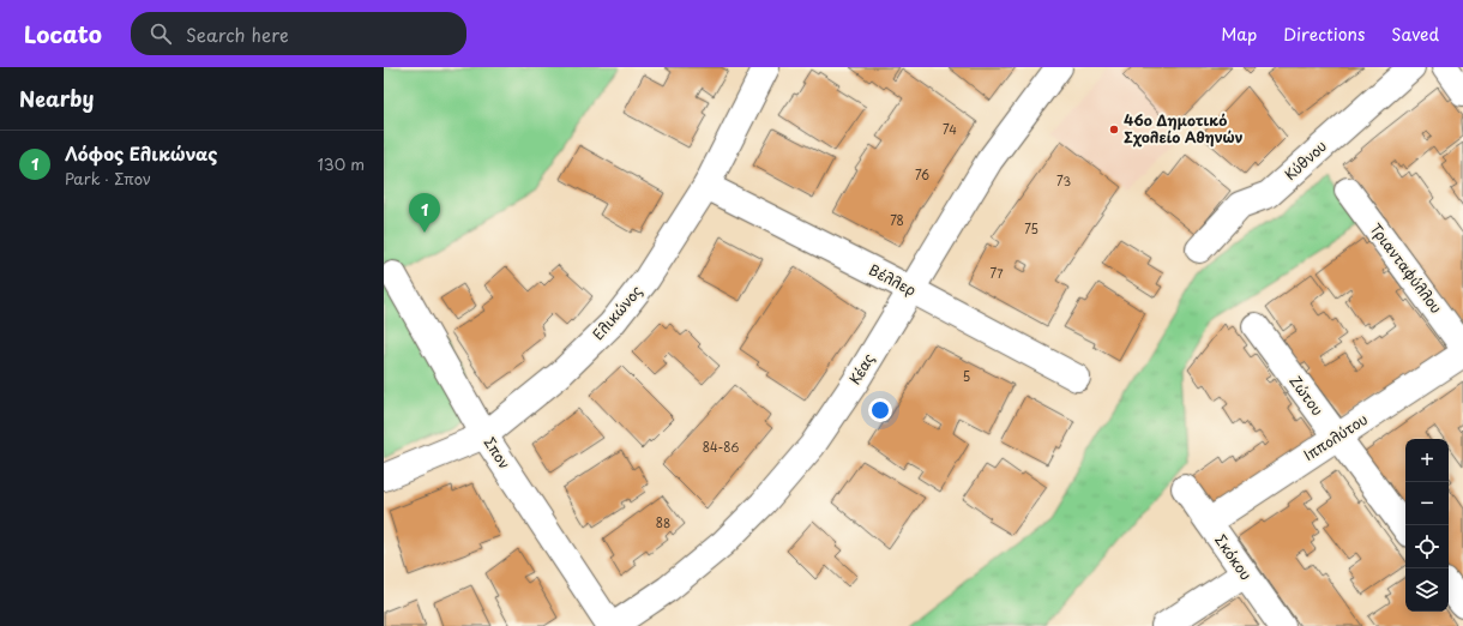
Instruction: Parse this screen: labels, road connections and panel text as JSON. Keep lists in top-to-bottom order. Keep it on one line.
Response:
{"streets":{"street":["Κύθνου","Τριανταφύλλου","Βέλλερ","Ελικώνος","Κέας","Ζώτου","Ιππολύτου","Σπον","Σκόκου"]},"crossings":[["Βέλλερ","Ελικώνος"],["Βέλλερ","Κέας"],["Ελικώνος","Σπον"],["Κέας","Σπον"],["Ζώτου","Ιππολύτου"],["Ιππολύτου","Σκόκου"]],"places":["46ο Δημοτικό Σχολείο Αθηνών"],"house_numbers":["74","76","73","78","75","77","5","84-86","88"],"page":{"header":"Locato","search":"Search here","nav":["Map","Directions","Saved"],"heading":"Nearby","list":[{"mark":"1","name":"Λόφος Ελικώνας","note":"Park · Σπον","value":"130 m"}],"pins":"1","map_buttons":["+","−"]}}
